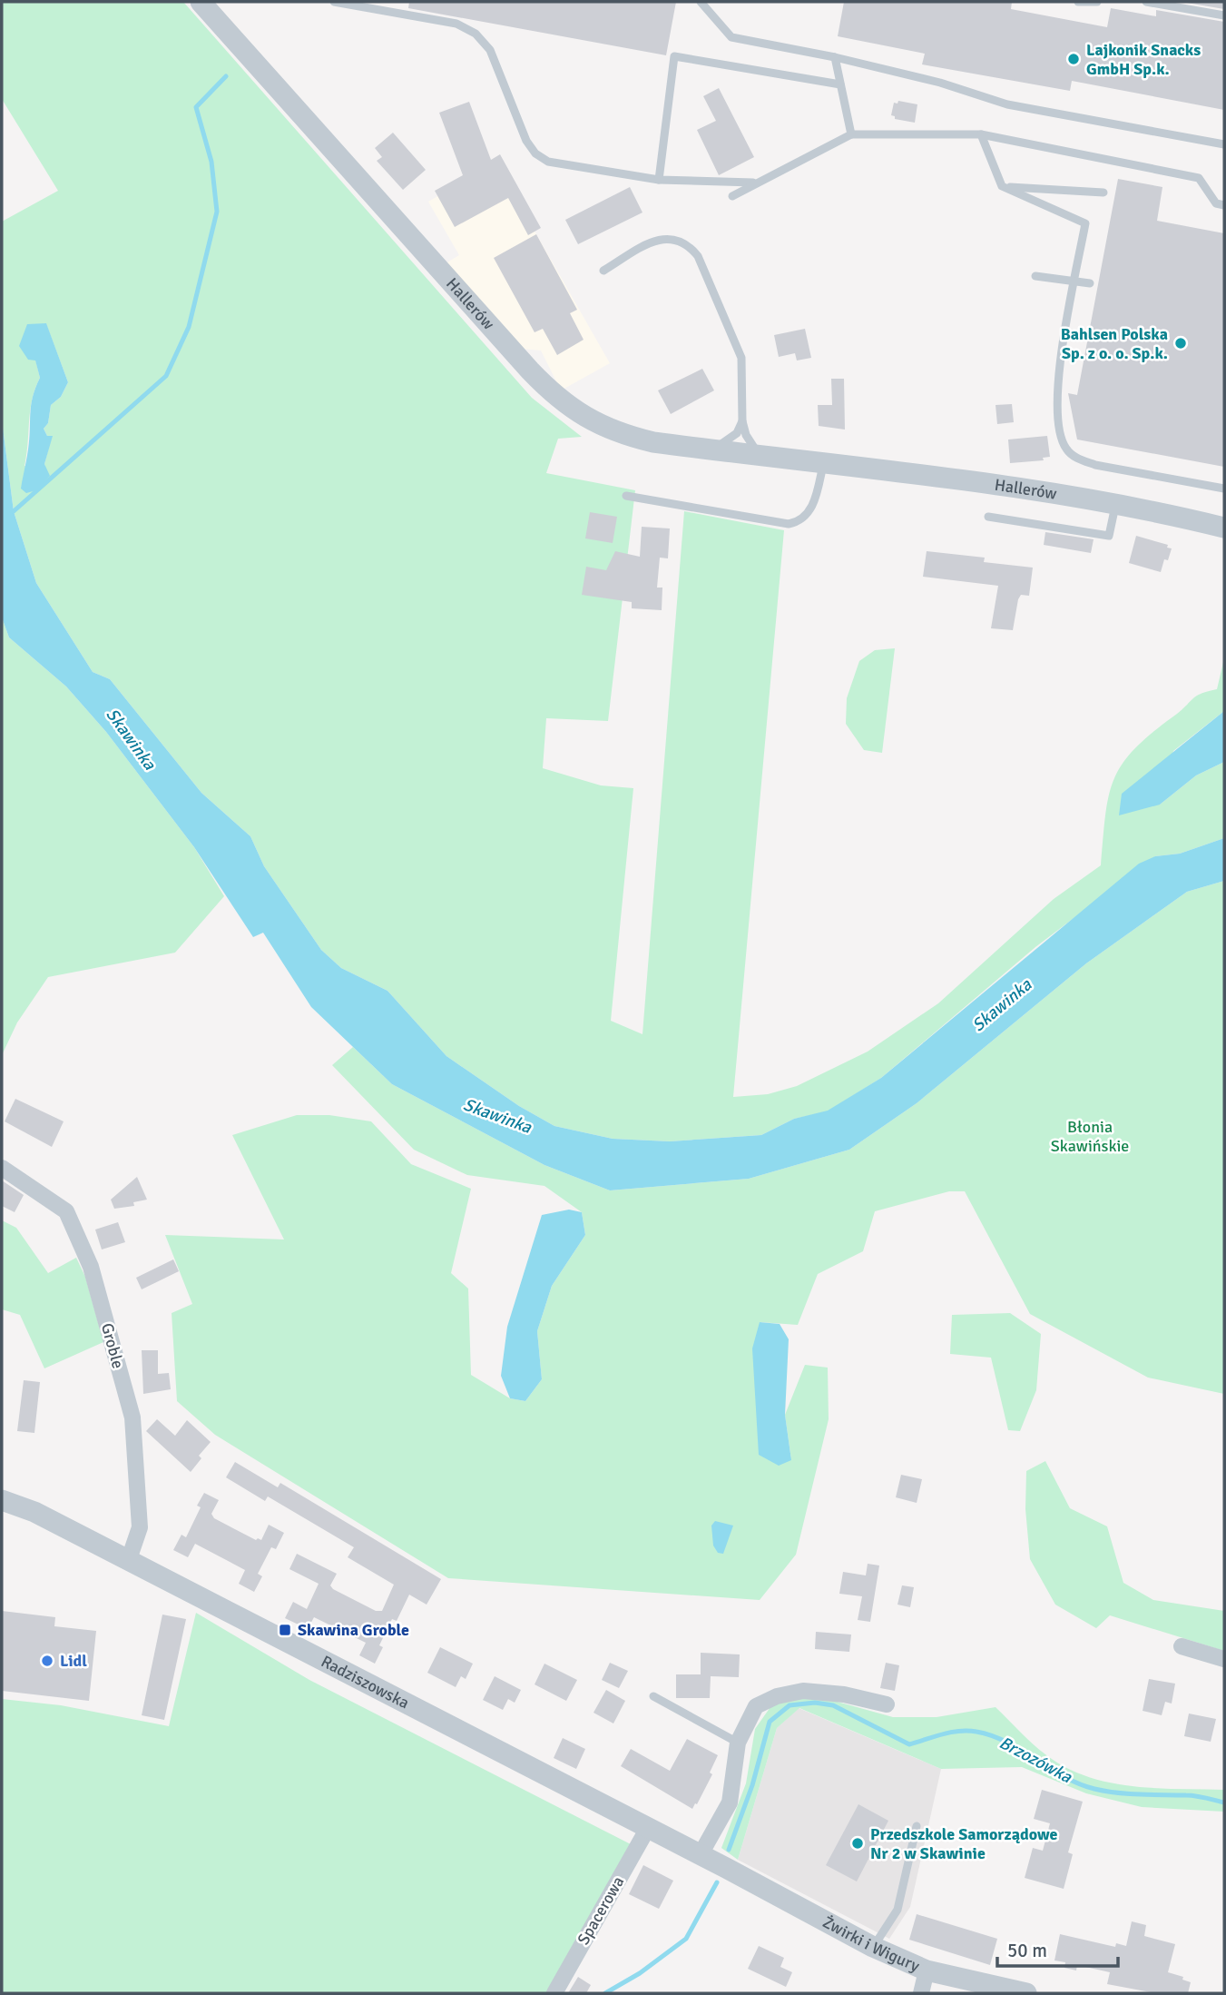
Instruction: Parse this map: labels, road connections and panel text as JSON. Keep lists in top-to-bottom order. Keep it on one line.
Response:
{"streets":{"street":["Hallerów","Groble","Radziszowska","Spacerowa","Żwirki i Wigury"]},"crossings":[["Groble","Radziszowska"],["Radziszowska","Spacerowa"],["Radziszowska","Żwirki i Wigury"]],"water":["Skawinka","Brzozówka"],"parks":["Błonia Skawińskie"],"places":{"other":["Lajkonik Snacks GmbH Sp.k.","Bahlsen Polska Sp. z o. o. Sp.k.","Lidl","Przedszkole Samorządowe Nr 2 w Skawinie"],"transit":["Skawina Groble"]},"scale_bar":"50 m"}
